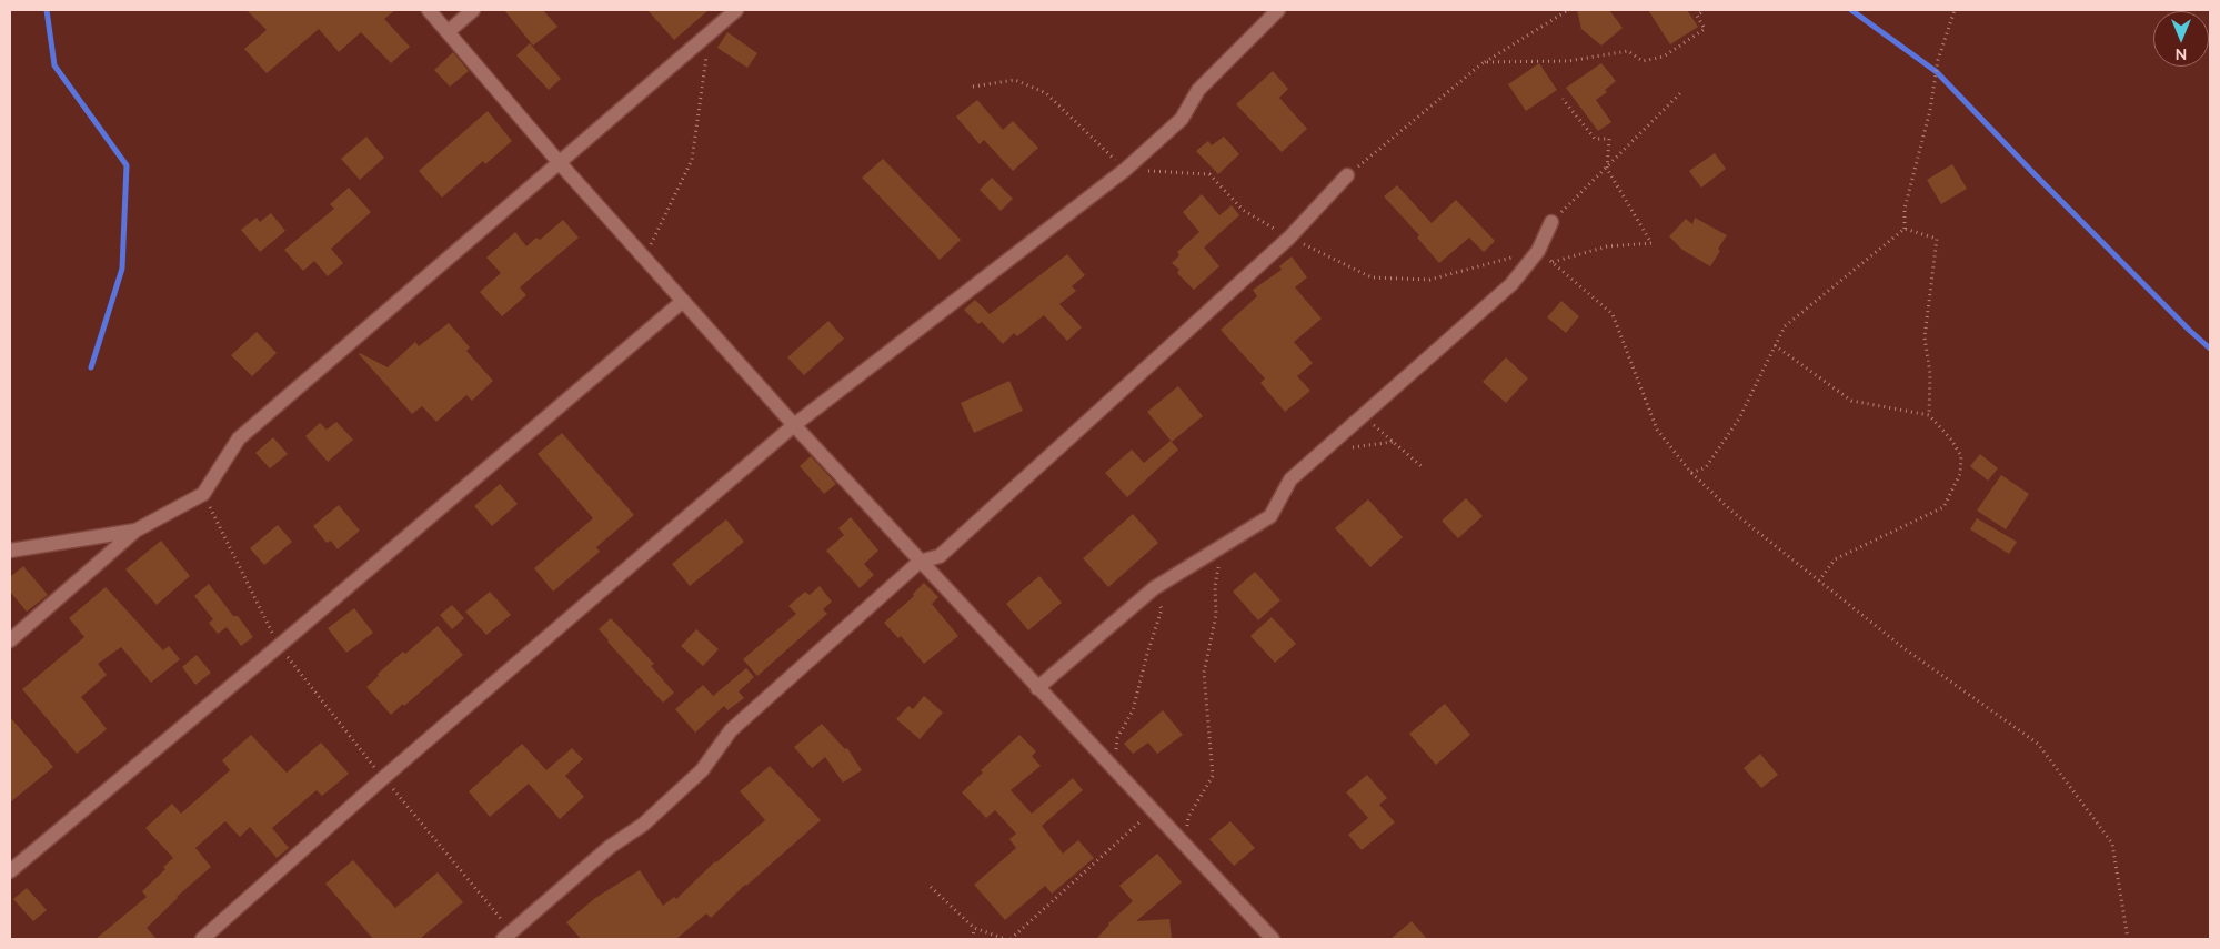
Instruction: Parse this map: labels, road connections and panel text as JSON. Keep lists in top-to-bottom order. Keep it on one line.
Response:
{"north":"bottom"}
